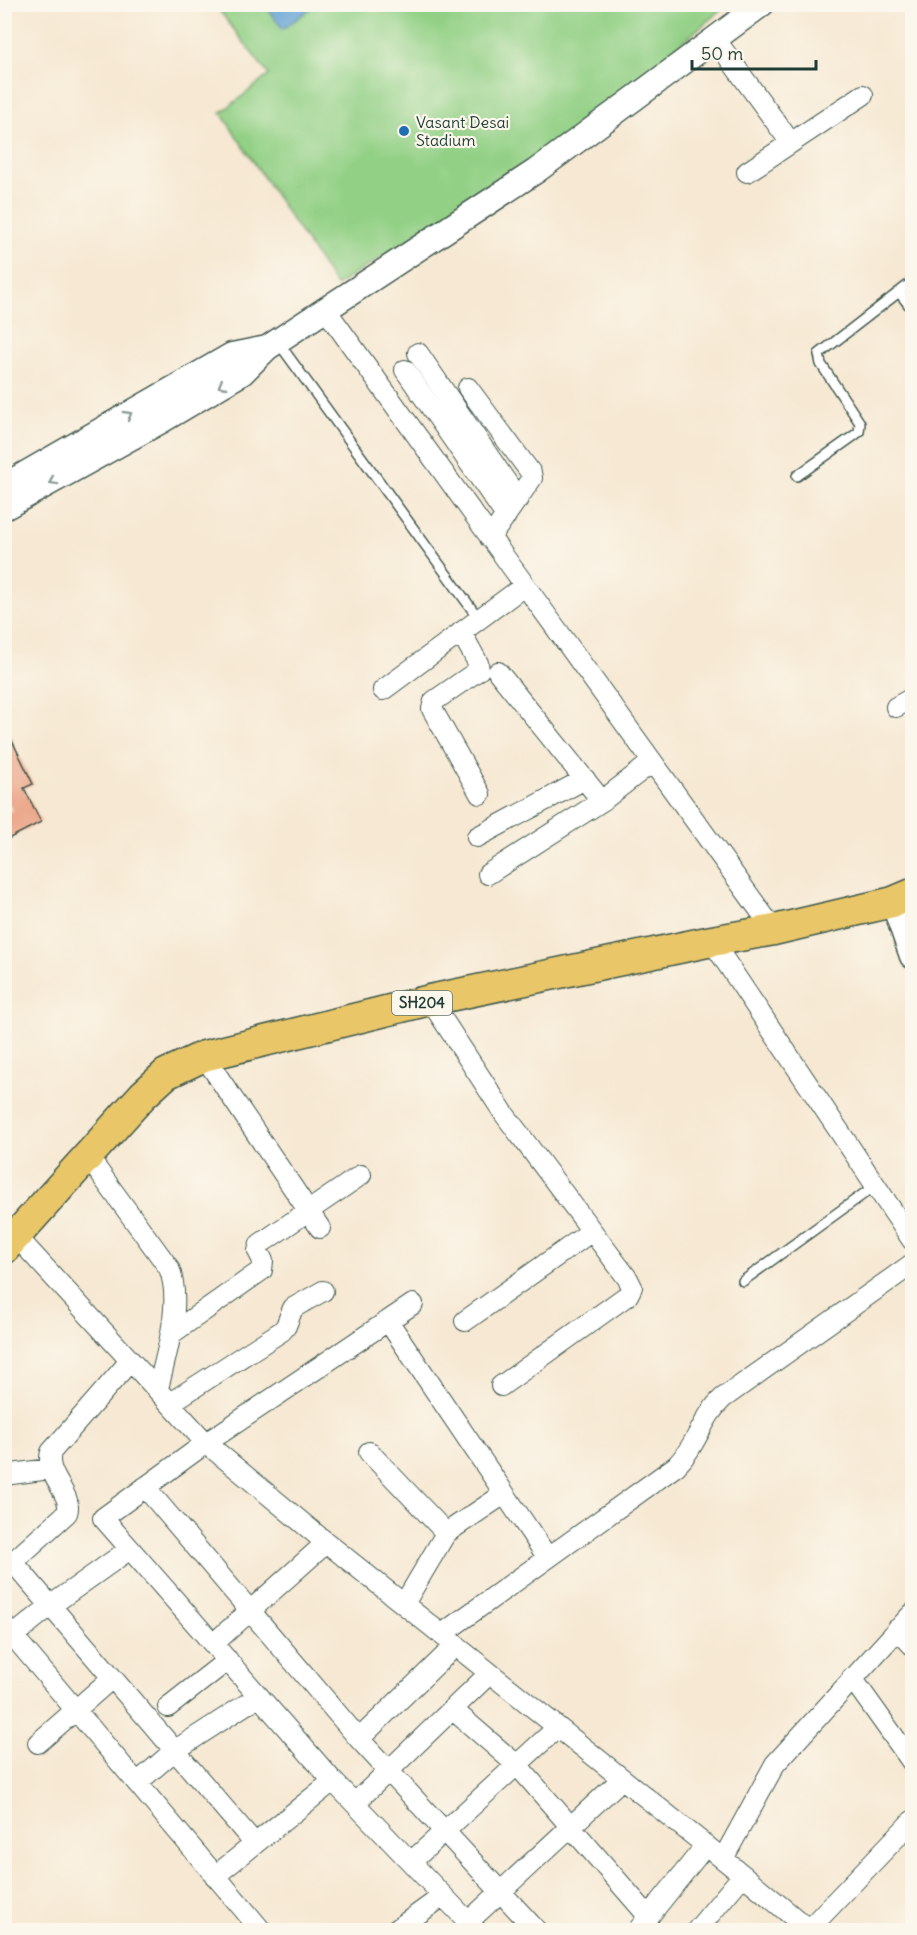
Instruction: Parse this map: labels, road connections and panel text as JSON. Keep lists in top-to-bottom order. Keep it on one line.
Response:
{"streets":{"main road":["SH204"]},"places":["Vasant Desai Stadium"],"scale_bar":"50 m"}
